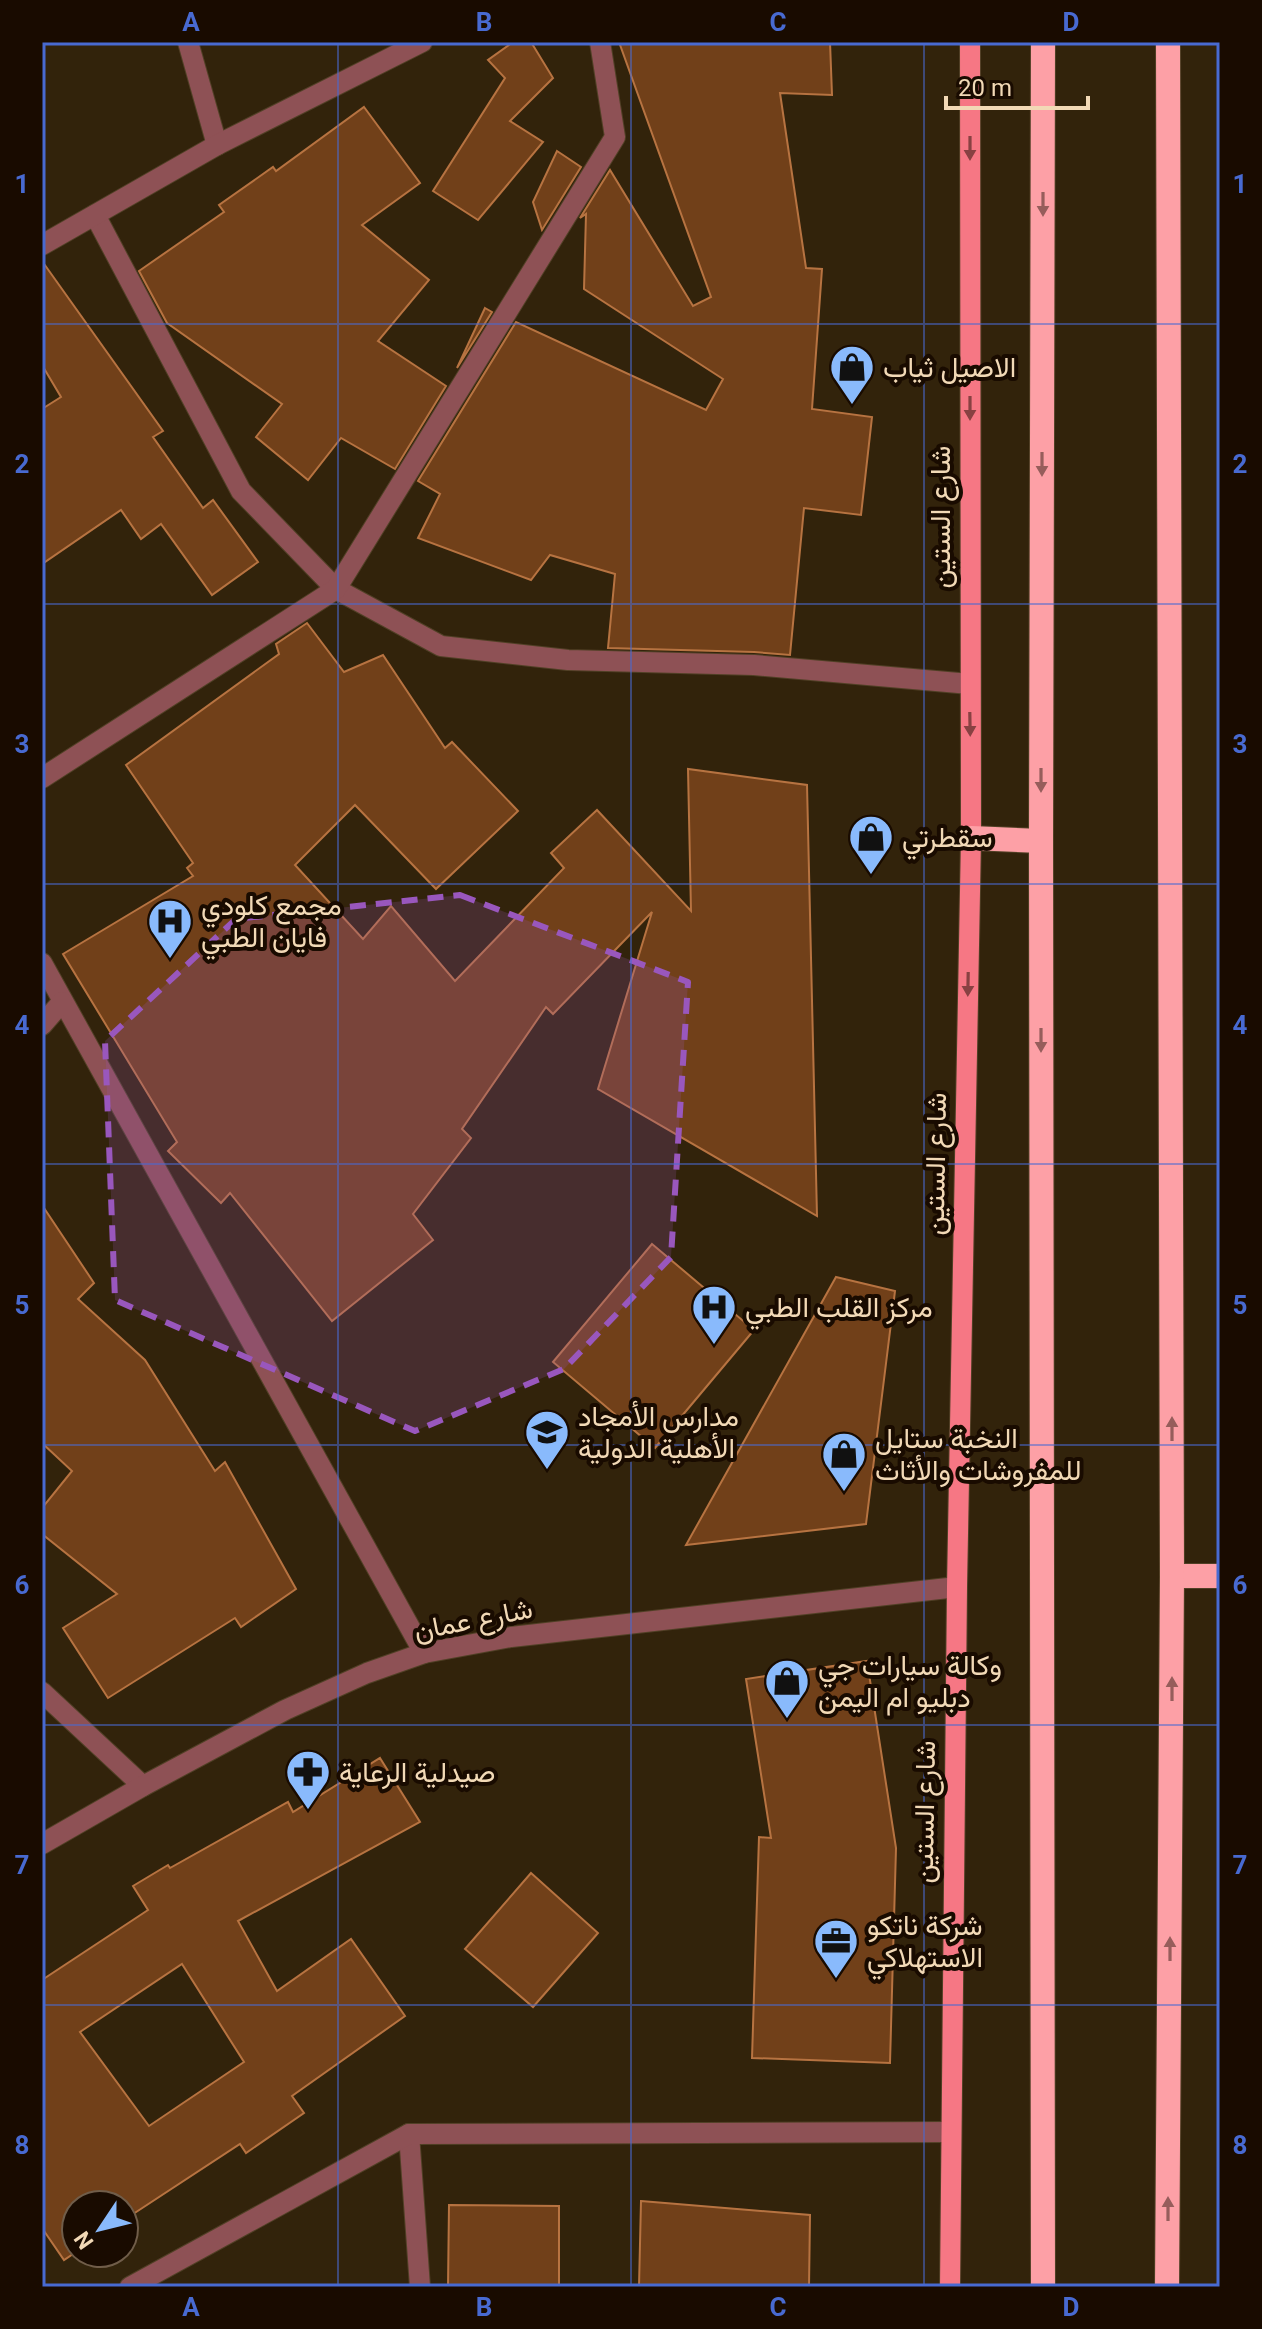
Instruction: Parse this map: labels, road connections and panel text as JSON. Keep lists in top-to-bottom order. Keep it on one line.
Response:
{"streets":{"main road":["شارع الستين"],"street":["شارع عمان"]},"crossings":[["شارع الستين","شارع عمان"]],"one_way":["شارع الستين"],"places":{"shop":["الاصيل ثياب","سقطرتي","النخبة ستايل للمفروشات والأثاث","وكالة سيارات جي دبليو ام اليمن"],"hospital":["مجمع كلودي فايان الطبي","مركز القلب الطبي"],"school or university":["مدارس الأمجاد الأهلية الدولية"],"pharmacy":["صيدلية الرعاية"],"office":["شركة ناتكو الاستهلاكي"]},"scale_bar":"20 m","north":"bottom left","grid":{"columns":["A","B","C","D"],"rows":["1","2","3","4","5","6","7","8"]}}
